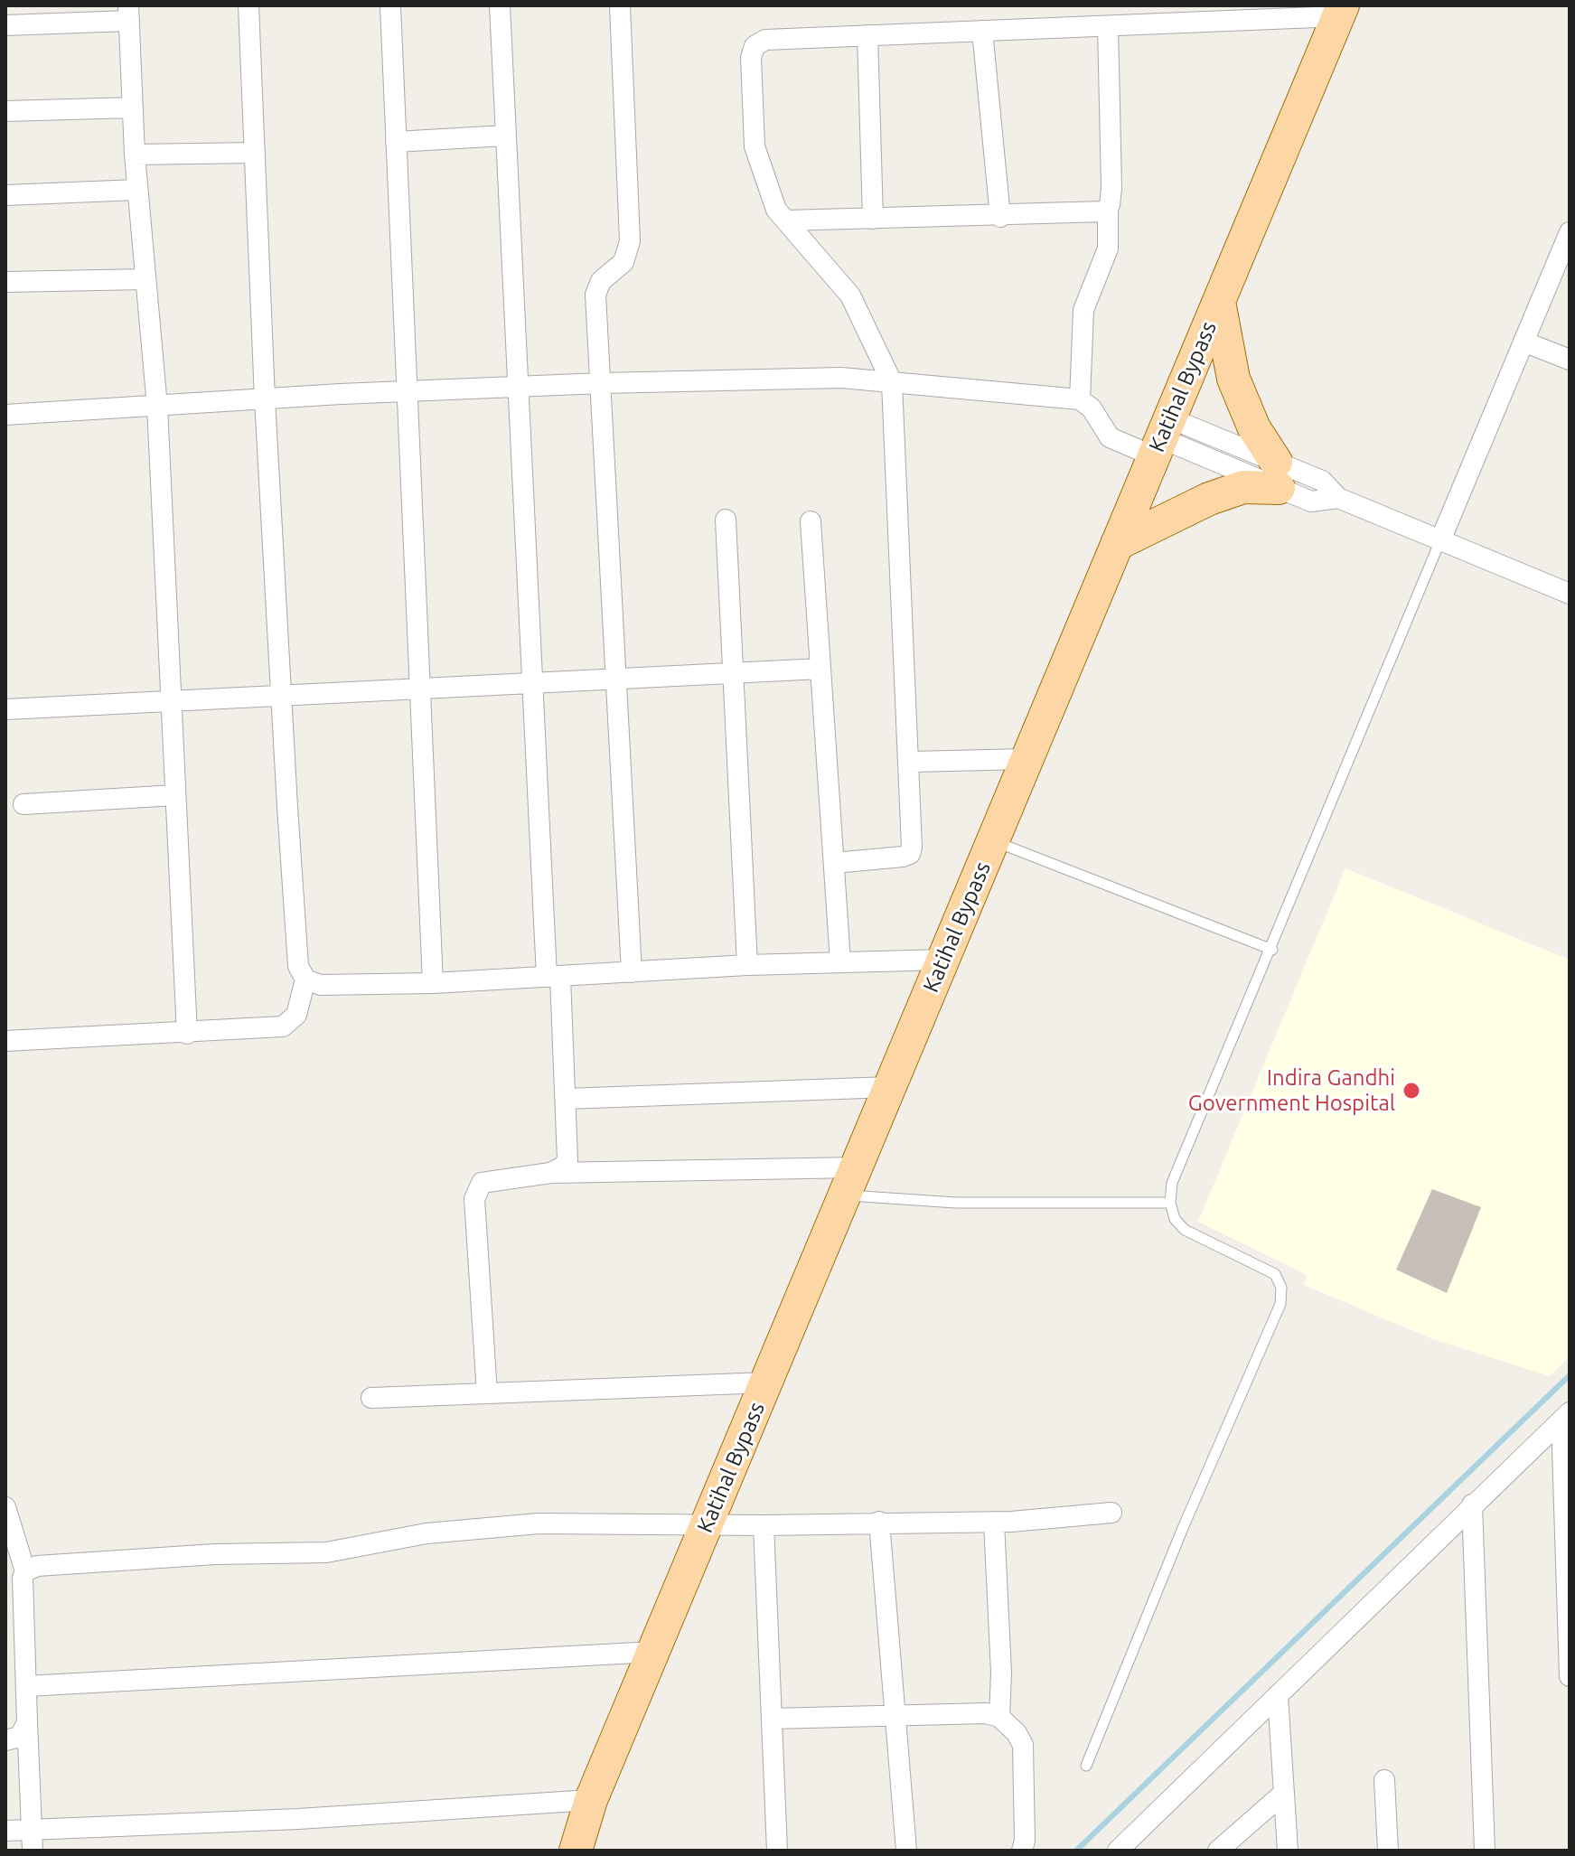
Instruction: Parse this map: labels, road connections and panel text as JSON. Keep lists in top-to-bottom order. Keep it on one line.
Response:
{"streets":{"main road":["Katihal Bypass"]},"places":["Indira Gandhi Government Hospital"]}
